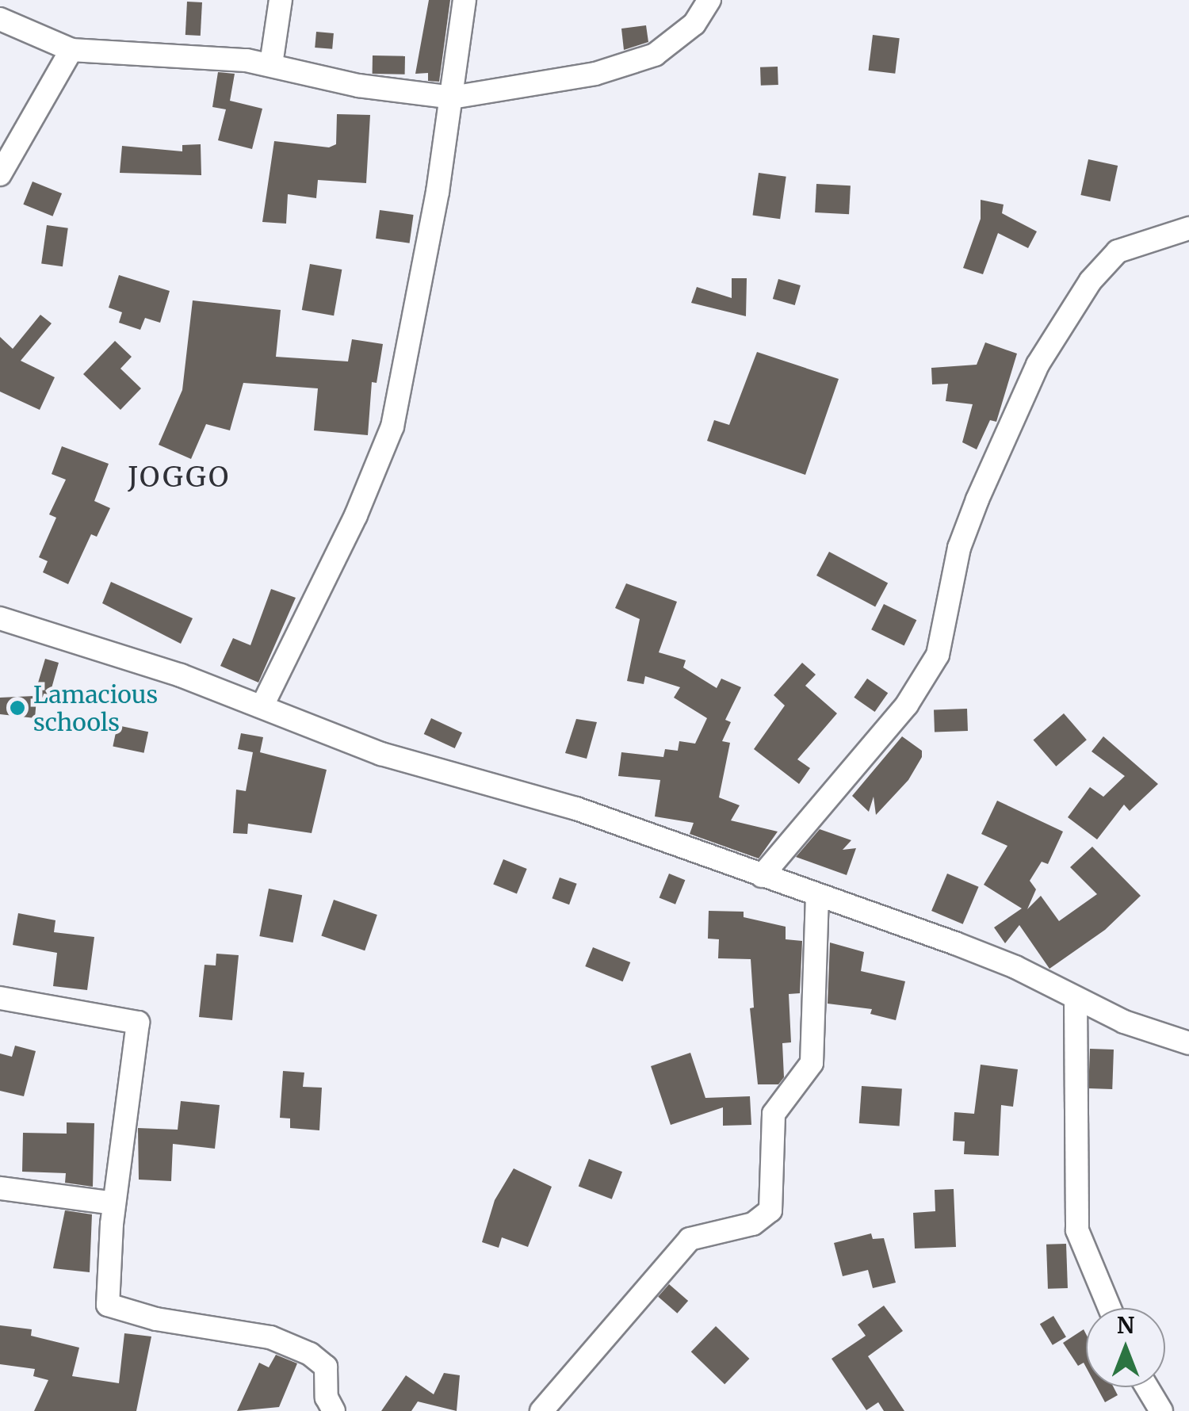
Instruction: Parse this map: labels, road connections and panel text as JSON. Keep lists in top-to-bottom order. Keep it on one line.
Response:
{"districts":["JOGGO"],"places":["Lamacious schools"],"north":"top"}
